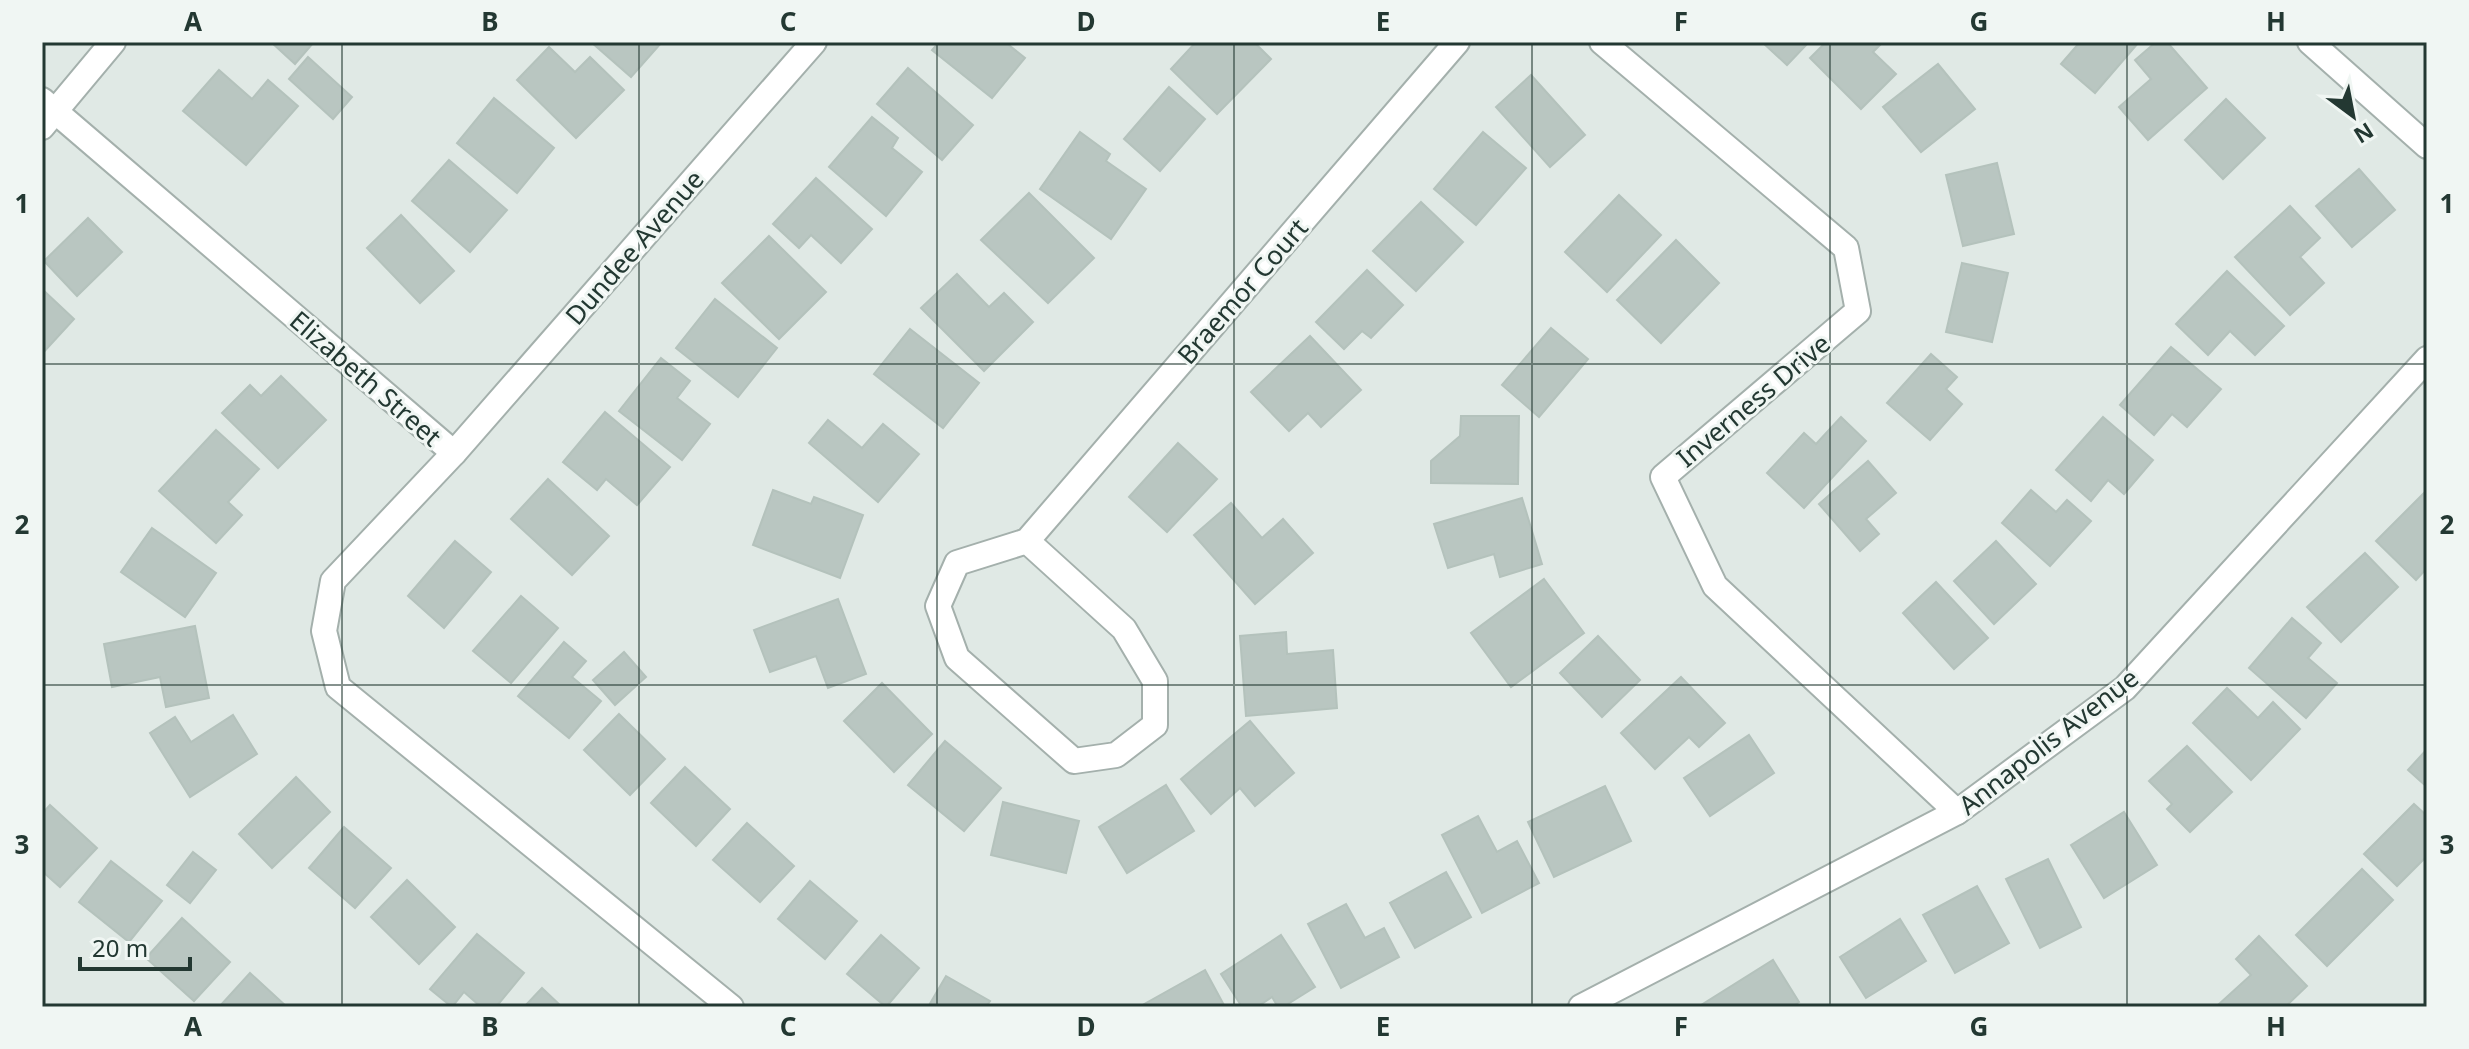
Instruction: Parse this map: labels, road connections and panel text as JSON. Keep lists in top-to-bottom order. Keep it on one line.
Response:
{"streets":{"street":["Dundee Avenue","Braemor Court","Elizabeth Street","Inverness Drive","Annapolis Avenue"]},"crossings":[["Dundee Avenue","Elizabeth Street"],["Inverness Drive","Annapolis Avenue"]],"scale_bar":"20 m","north":"bottom right","grid":{"columns":["A","B","C","D","E","F","G","H"],"rows":["1","2","3"]}}
